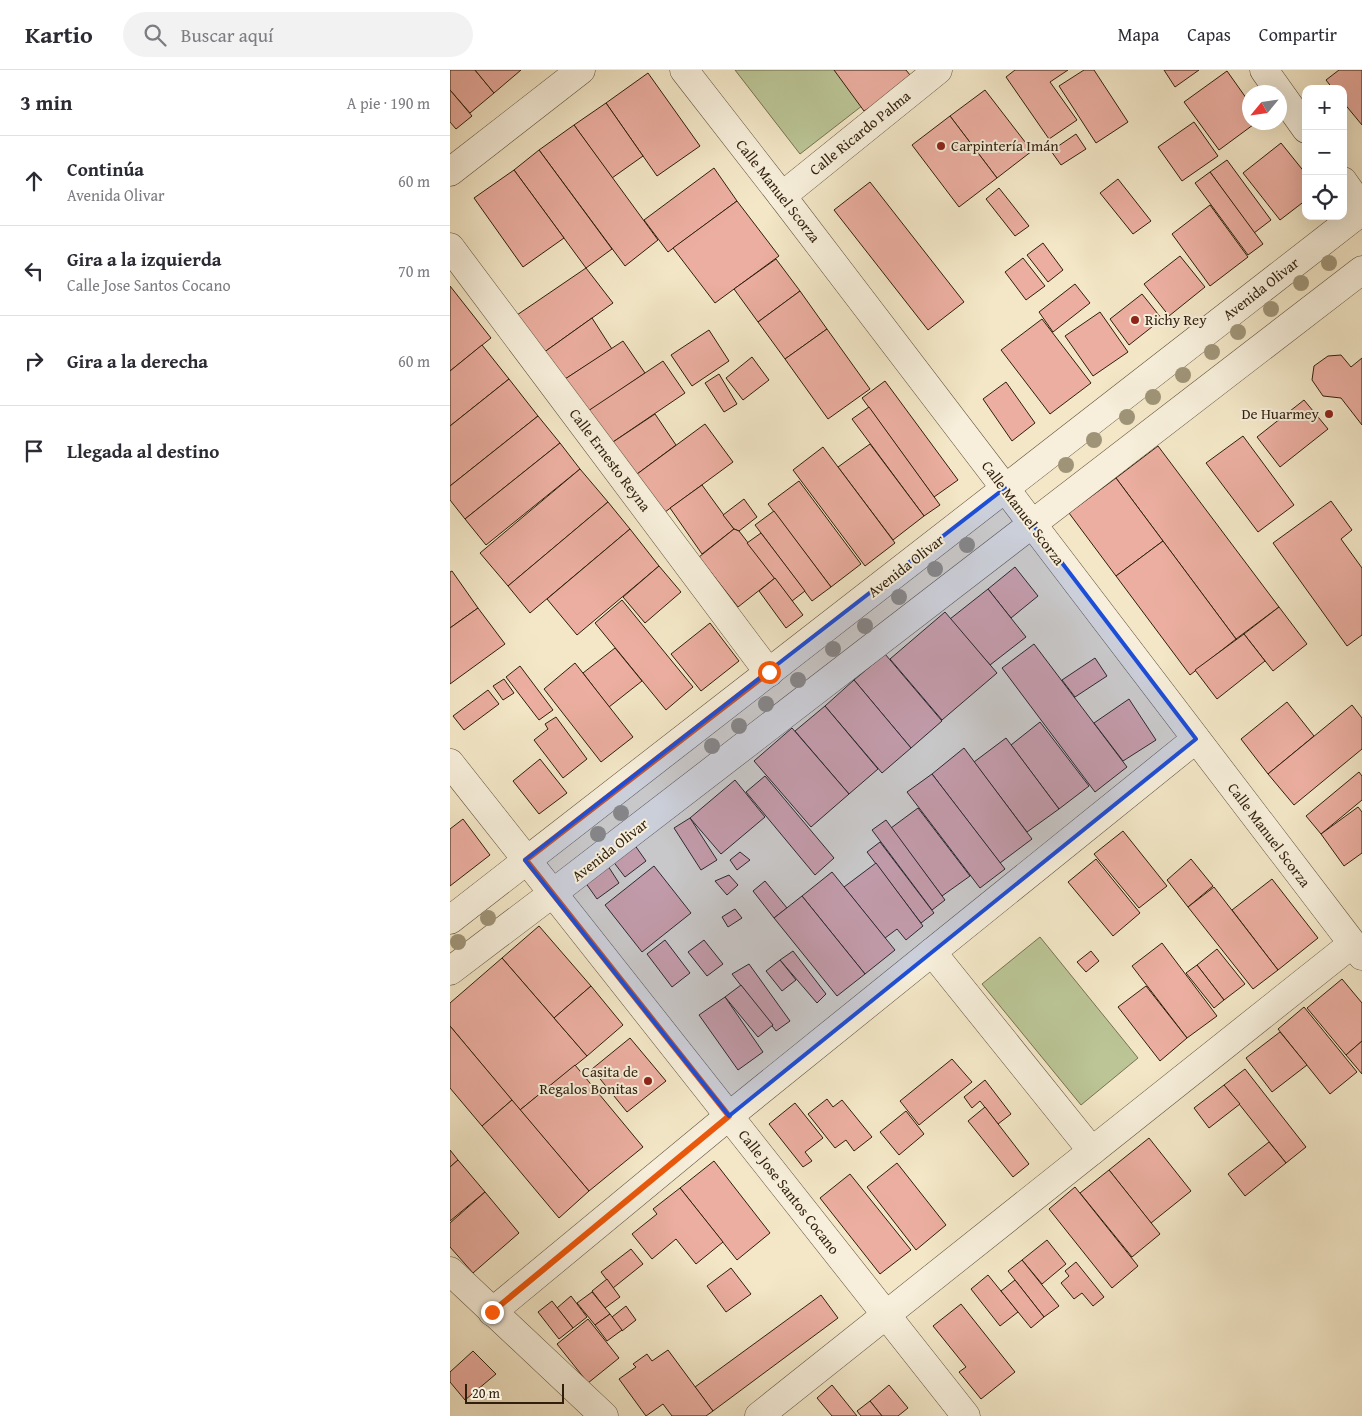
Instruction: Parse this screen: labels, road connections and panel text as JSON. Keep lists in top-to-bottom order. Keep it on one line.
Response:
{"streets":{"street":["Calle Ricardo Palma","Calle Manuel Scorza","Avenida Olivar","Calle Ernesto Reyna","Calle Jose Santos Cocano"]},"crossings":[["Calle Ricardo Palma","Calle Manuel Scorza"],["Calle Manuel Scorza","Avenida Olivar"],["Avenida Olivar","Calle Ernesto Reyna"],["Avenida Olivar","Calle Jose Santos Cocano"]],"places":["Carpintería Imán","Richy Rey","De Huarmey","Casita de Regalos Bonitas"],"scale_bar":"20 m","north":"bottom left","page":{"header":"Kartio","search":"Buscar aquí","nav":["Mapa","Capas","Compartir"],"heading":["3 min","A pie · 190 m"],"map_buttons":["+","−"],"list":[["Continúa","Avenida Olivar","60 m"],["Gira a la izquierda","Calle Jose Santos Cocano","70 m"],["Gira a la derecha","60 m"],"Llegada al destino"],"scale":"20 m"}}
